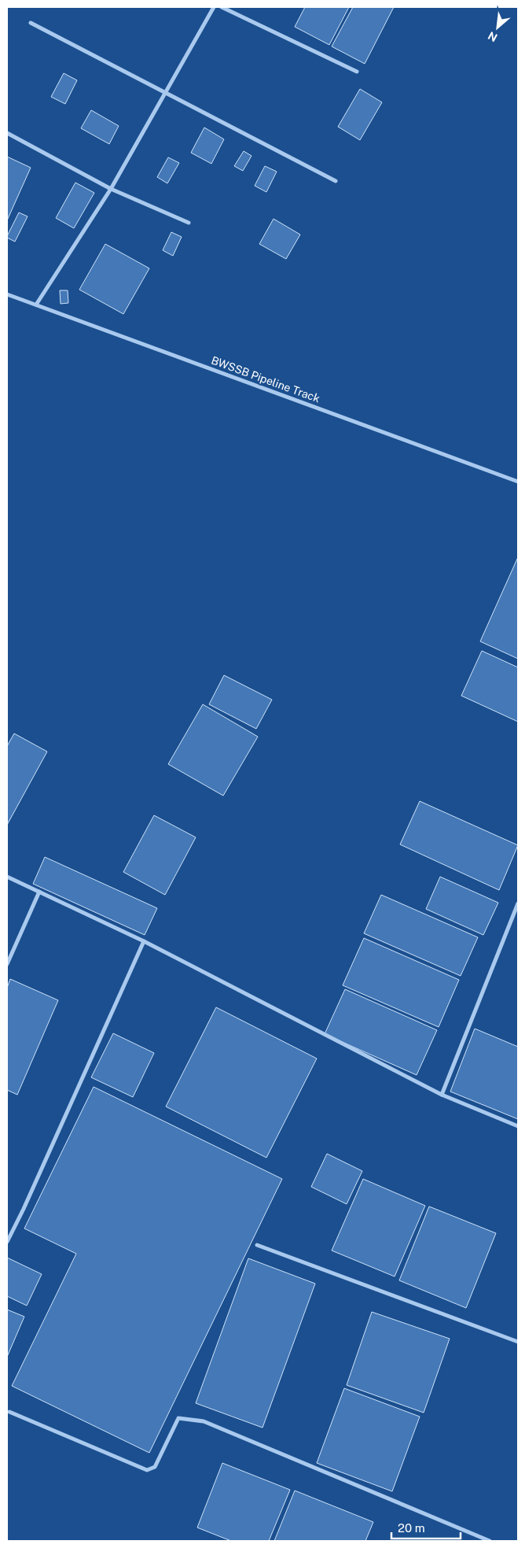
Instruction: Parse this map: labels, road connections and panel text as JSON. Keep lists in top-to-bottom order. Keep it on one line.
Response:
{"streets":{"street":["BWSSB Pipeline Track"]},"scale_bar":"20 m","north":"bottom left"}
